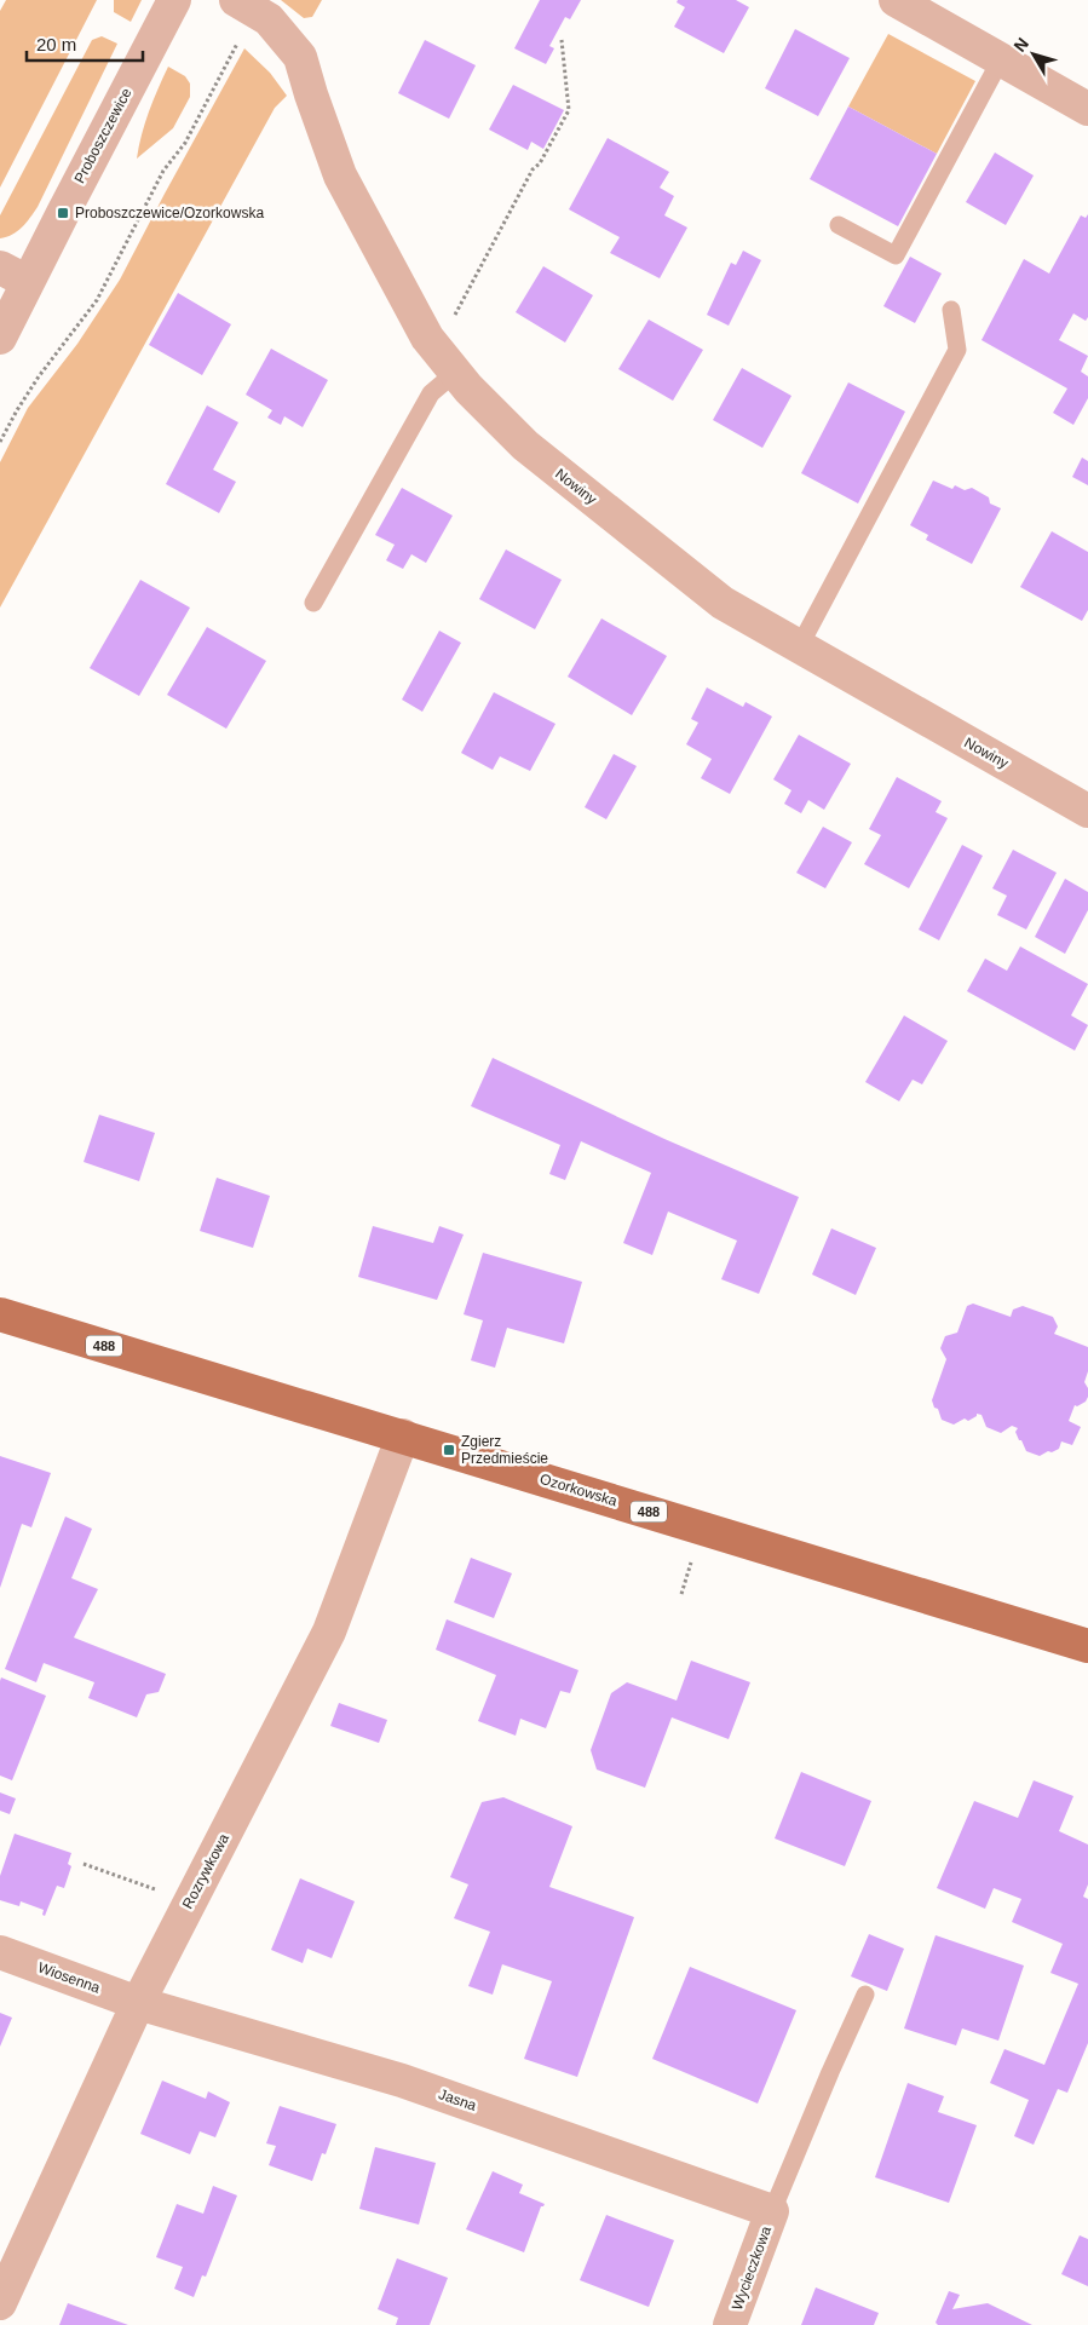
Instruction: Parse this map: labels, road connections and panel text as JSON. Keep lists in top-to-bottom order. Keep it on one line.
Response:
{"streets":{"main road":["488","Ozorkowska"],"street":["Proboszczewice","Nowiny","Rozrywkowa","Wiosenna","Jasna","Wycieczkowa"]},"crossings":[["Ozorkowska","Rozrywkowa"],["Rozrywkowa","Wiosenna"],["Rozrywkowa","Jasna"],["Wiosenna","Jasna"],["Jasna","Wycieczkowa"]],"places":{"transit":["Proboszczewice/Ozorkowska","Zgierz Przedmieście"]},"scale_bar":"20 m","north":"top left"}
